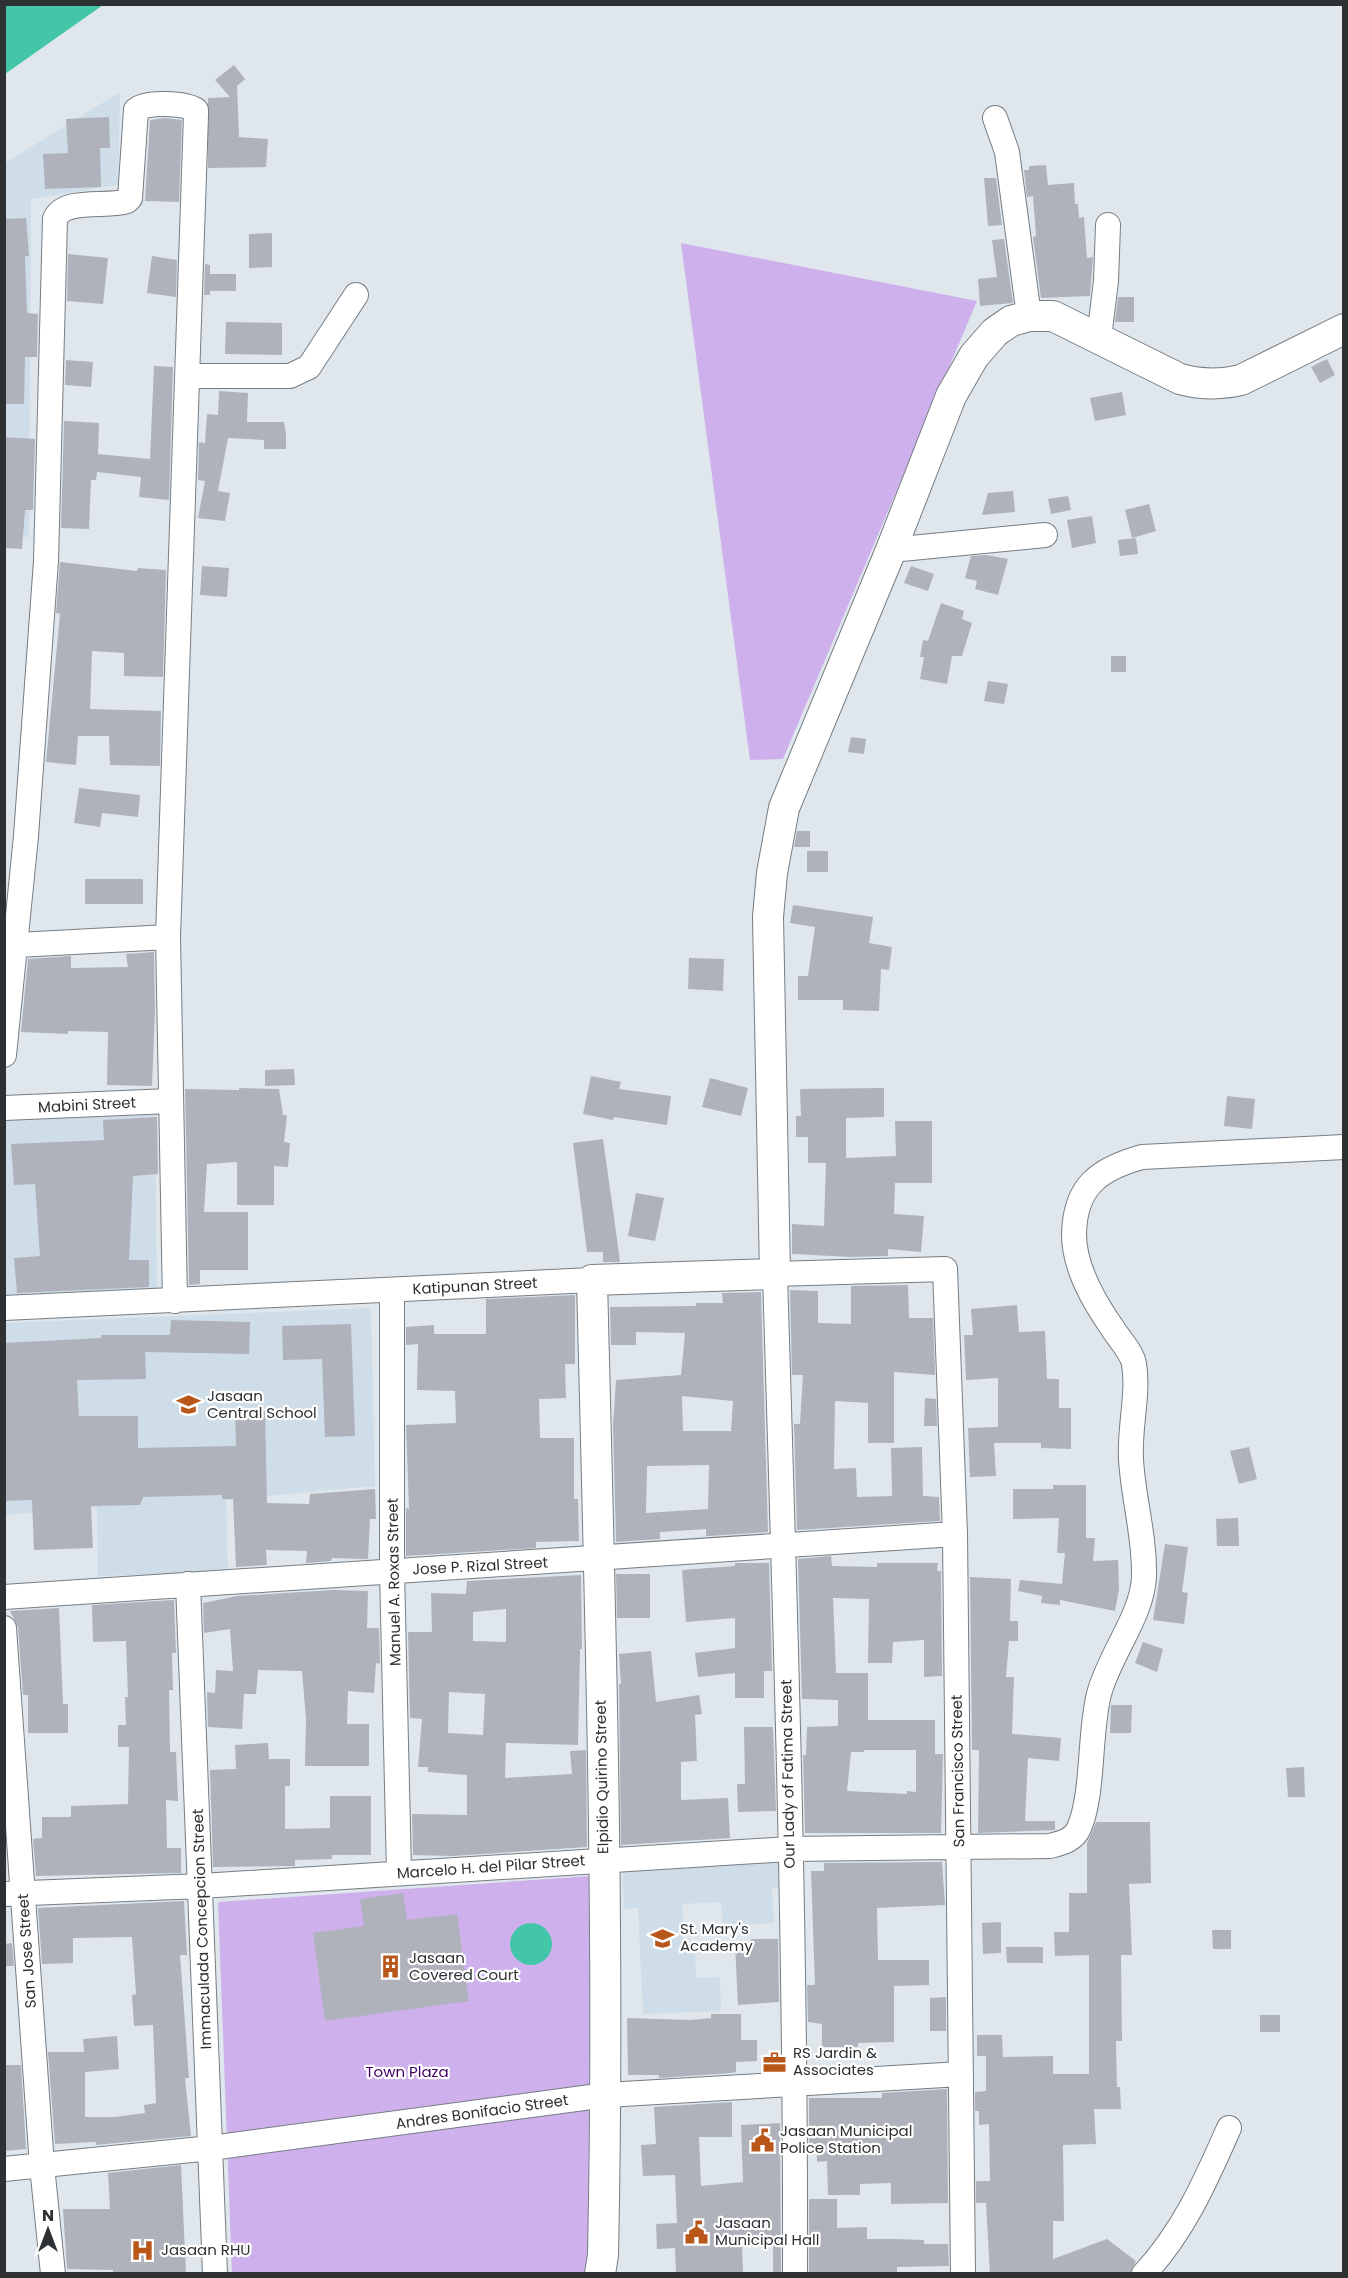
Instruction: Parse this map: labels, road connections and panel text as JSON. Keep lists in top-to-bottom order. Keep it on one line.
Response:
{"streets":{"street":["Mabini Street","Katipunan Street","Jose P. Rizal Street","Manuel A. Roxas Street","San Francisco Street","Our Lady of Fatima Street","Elpidio Quirino Street","Marcelo H. del Pilar Street","Immaculada Concepcion Street","San Jose Street","Andres Bonifacio Street"]},"crossings":[["Katipunan Street","Manuel A. Roxas Street"],["Katipunan Street","San Francisco Street"],["Katipunan Street","Our Lady of Fatima Street"],["Katipunan Street","Elpidio Quirino Street"],["Jose P. Rizal Street","Manuel A. Roxas Street"],["Jose P. Rizal Street","San Francisco Street"],["Jose P. Rizal Street","Our Lady of Fatima Street"],["Jose P. Rizal Street","Elpidio Quirino Street"],["Jose P. Rizal Street","Immaculada Concepcion Street"],["Manuel A. Roxas Street","Marcelo H. del Pilar Street"],["San Francisco Street","Marcelo H. del Pilar Street"],["San Francisco Street","Andres Bonifacio Street"],["Our Lady of Fatima Street","Marcelo H. del Pilar Street"],["Our Lady of Fatima Street","Andres Bonifacio Street"],["Elpidio Quirino Street","Marcelo H. del Pilar Street"],["Elpidio Quirino Street","Andres Bonifacio Street"],["Marcelo H. del Pilar Street","Immaculada Concepcion Street"],["Marcelo H. del Pilar Street","San Jose Street"],["Immaculada Concepcion Street","Andres Bonifacio Street"],["San Jose Street","Andres Bonifacio Street"]],"parks":["Town Plaza"],"places":{"school or university":["Jasaan Central School","St. Mary's Academy"],"building":["Jasaan Covered Court"],"office":["RS Jardin & Associates"],"public building":["Jasaan Municipal Police Station","Jasaan Municipal Hall"],"hospital":["Jasaan RHU"]},"north":"top"}
